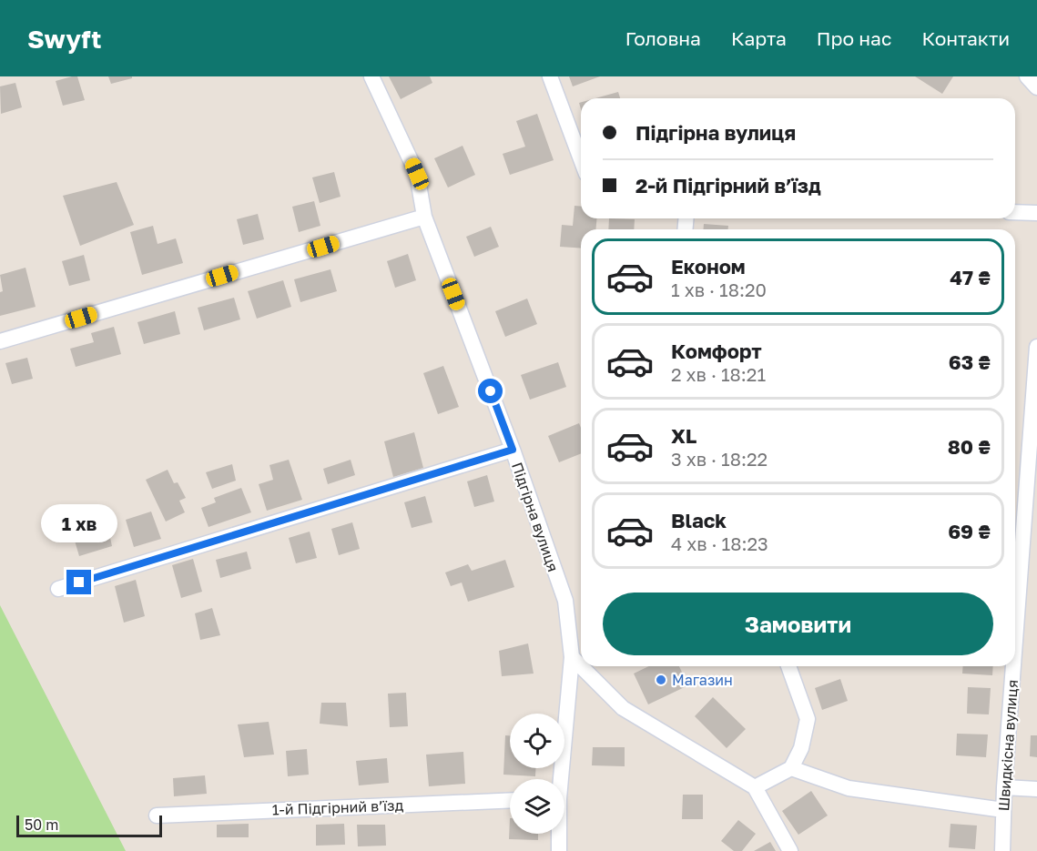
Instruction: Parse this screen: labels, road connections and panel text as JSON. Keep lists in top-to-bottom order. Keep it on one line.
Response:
{"streets":{"street":["Підгірна вулиця","Швидкісна вулиця","1-й Підгірний в’їзд"]},"places":["Магазин"],"scale_bar":"50 m","page":{"header":"Swyft","nav":["Головна","Карта","Про нас","Контакти"],"banner":["Підгірна вулиця","2-й Підгірний в’їзд"],"list":[{"name":"Економ","note":"1 хв · 18:20","value":"47 ₴"},{"name":"Комфорт","note":"2 хв · 18:21","value":"63 ₴"},{"name":"XL","note":"3 хв · 18:22","value":"80 ₴"},{"name":"Black","note":"4 хв · 18:23","value":"69 ₴"}],"bubble":"1 хв","buttons":"Замовити","scale":"50 m"}}
